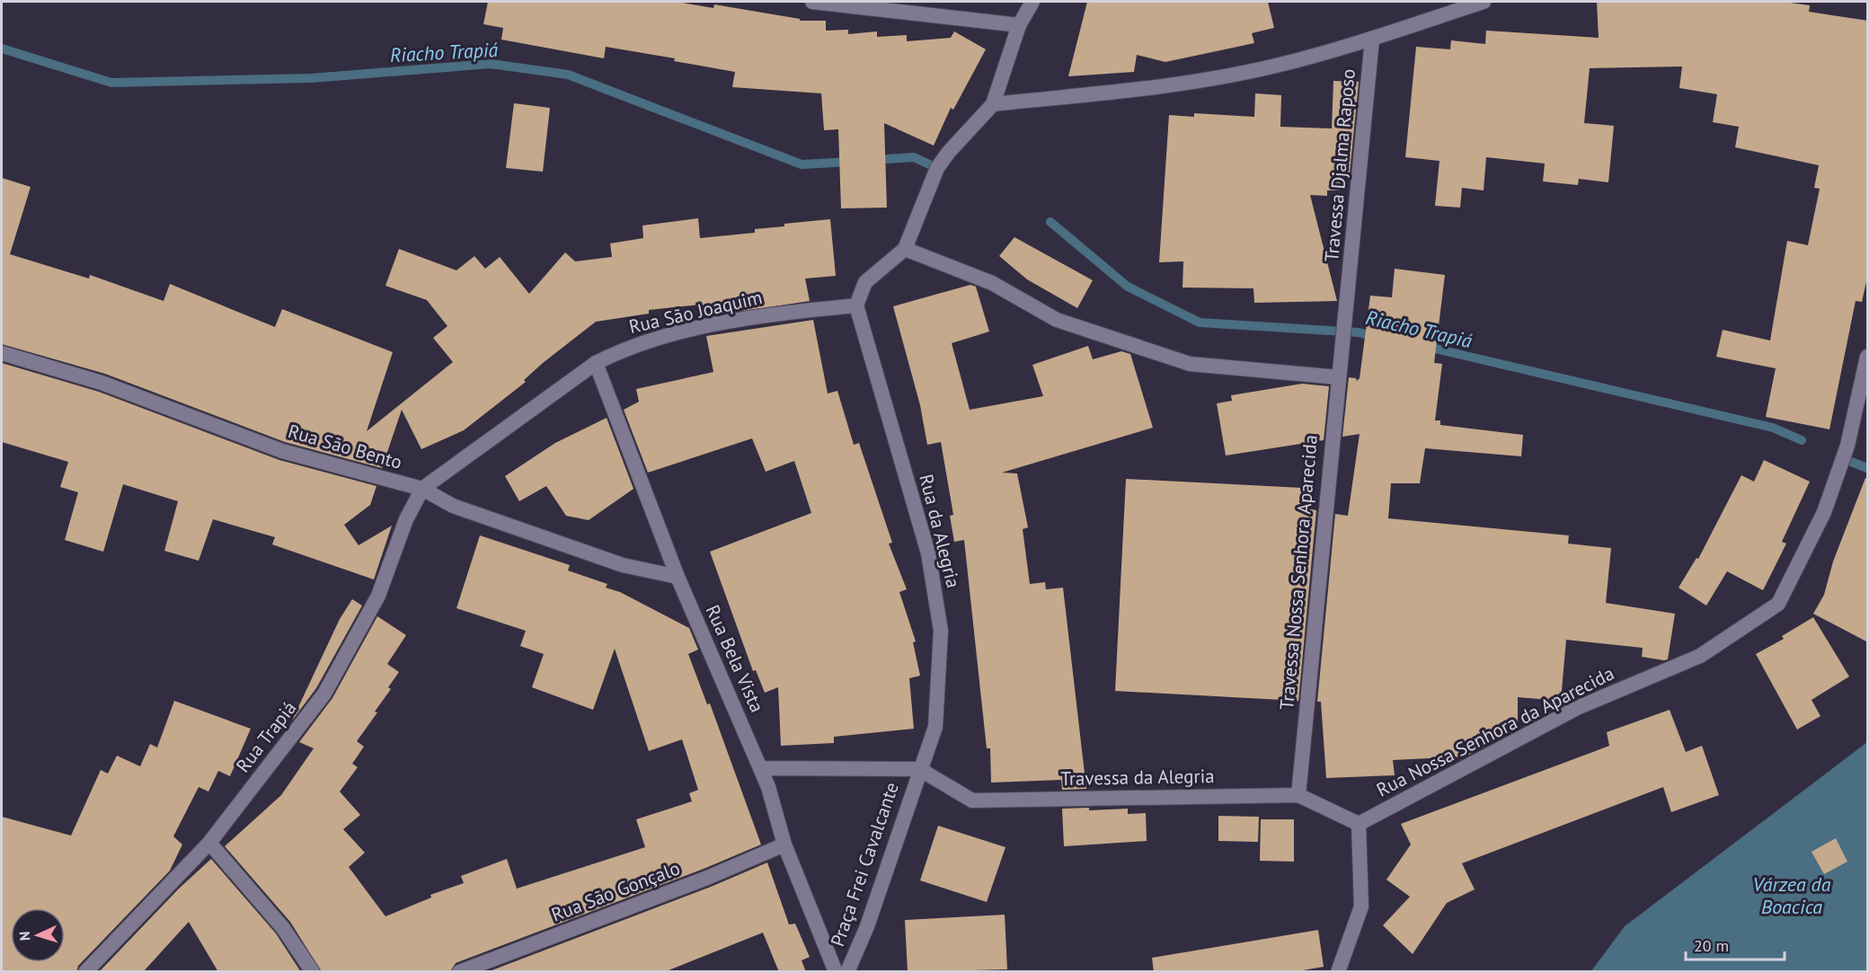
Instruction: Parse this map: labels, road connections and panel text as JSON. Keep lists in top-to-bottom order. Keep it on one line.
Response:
{"streets":{"street":["Travessa Djalma Raposo","Rua São Joaquim","Rua São Bento","Rua da Alegria","Travessa Nossa Senhora Aparecida","Rua Bela Vista","Rua Nossa Senhora da Aparecida","Rua Trapiá","Travessa da Alegria","Praça Frei Cavalcante","Rua São Gonçalo"]},"crossings":[["Travessa Djalma Raposo","Travessa Nossa Senhora Aparecida"],["Rua São Joaquim","Rua São Bento"],["Rua São Joaquim","Rua da Alegria"],["Rua São Joaquim","Rua Bela Vista"],["Rua São Joaquim","Rua Trapiá"],["Rua São Bento","Rua Bela Vista"],["Rua São Bento","Rua Trapiá"],["Rua da Alegria","Travessa da Alegria"],["Rua da Alegria","Praça Frei Cavalcante"],["Travessa Nossa Senhora Aparecida","Travessa da Alegria"],["Rua Bela Vista","Rua São Gonçalo"],["Rua Nossa Senhora da Aparecida","Travessa da Alegria"],["Travessa da Alegria","Praça Frei Cavalcante"]],"water":["Riacho Trapiá","Várzea da Boacica"],"scale_bar":"20 m","north":"left"}
